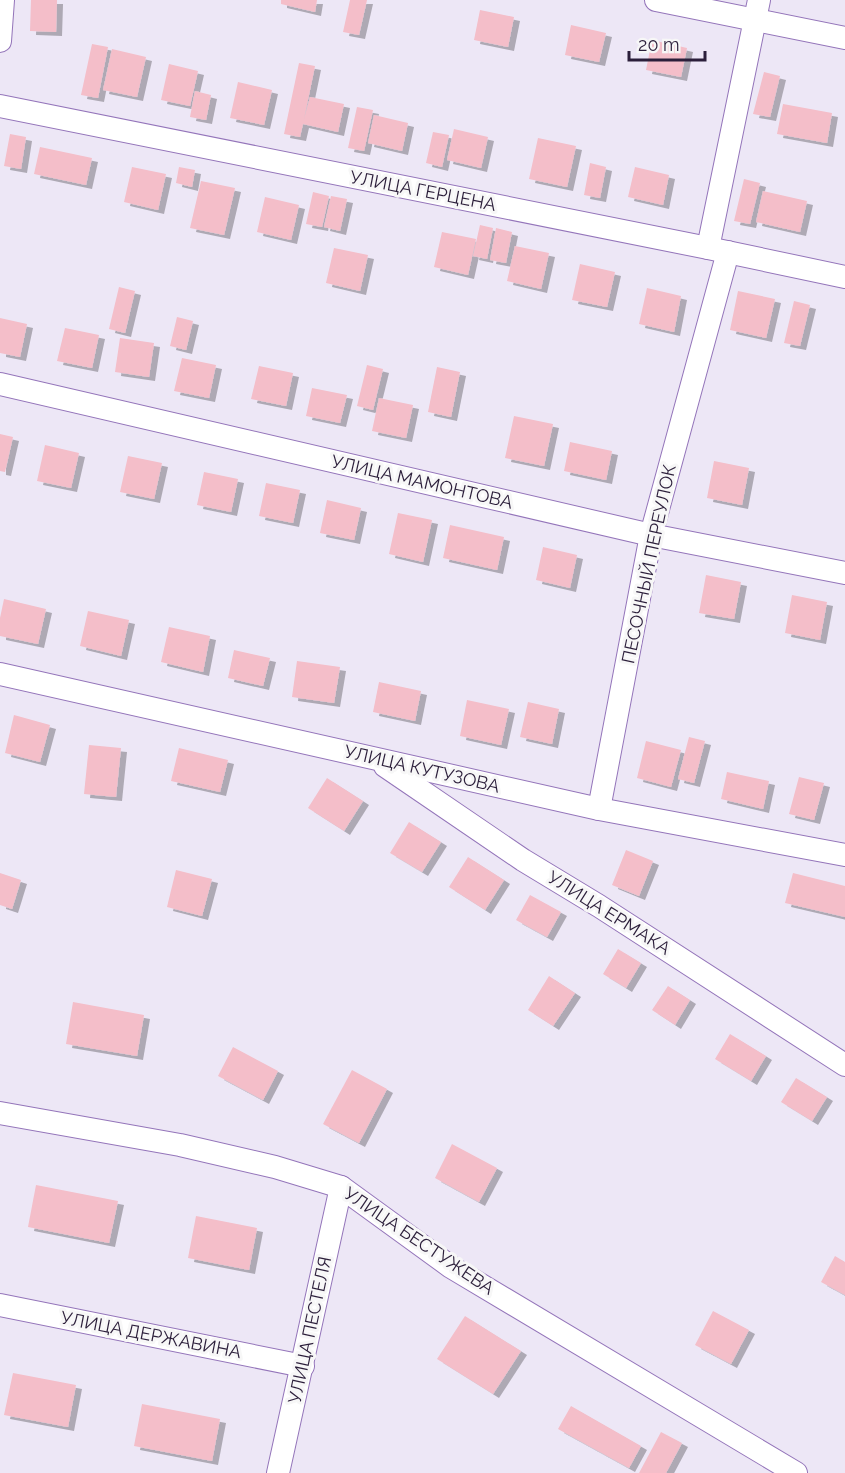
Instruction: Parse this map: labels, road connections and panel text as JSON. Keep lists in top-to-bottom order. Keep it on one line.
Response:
{"streets":{"street":["УЛИЦА ГЕРЦЕНА","УЛИЦА МАМОНТОВА","ПЕСОЧНЫЙ ПЕРЕУЛОК","УЛИЦА КУТУЗОВА","УЛИЦА ЕРМАКА","УЛИЦА БЕСТУЖЕВА","УЛИЦА ПЕСТЕЛЯ","УЛИЦА ДЕРЖАВИНА"]},"crossings":[["УЛИЦА ГЕРЦЕНА","ПЕСОЧНЫЙ ПЕРЕУЛОК"],["УЛИЦА МАМОНТОВА","ПЕСОЧНЫЙ ПЕРЕУЛОК"],["ПЕСОЧНЫЙ ПЕРЕУЛОК","УЛИЦА КУТУЗОВА"],["УЛИЦА КУТУЗОВА","УЛИЦА ЕРМАКА"],["УЛИЦА БЕСТУЖЕВА","УЛИЦА ПЕСТЕЛЯ"],["УЛИЦА ПЕСТЕЛЯ","УЛИЦА ДЕРЖАВИНА"]],"scale_bar":"20 m"}
